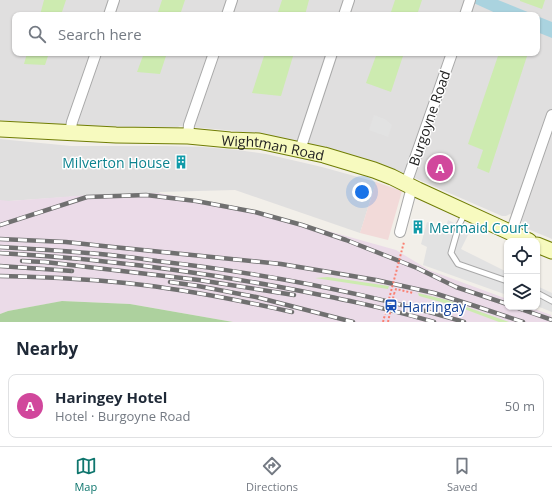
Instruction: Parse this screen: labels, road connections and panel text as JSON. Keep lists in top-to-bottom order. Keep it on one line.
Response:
{"streets":{"main road":["Wightman Road"],"street":["Burgoyne Road"]},"crossings":[["Burgoyne Road","Wightman Road"]],"places":{"building":["Milverton House","Mermaid Court"],"station":["Harringay"]},"page":{"search":"Search here","pins":"A","heading":"Nearby","list":[{"mark":"A","name":"Haringey Hotel","note":"Hotel · Burgoyne Road","value":"50 m"}],"nav":["Map","Directions","Saved"]}}
